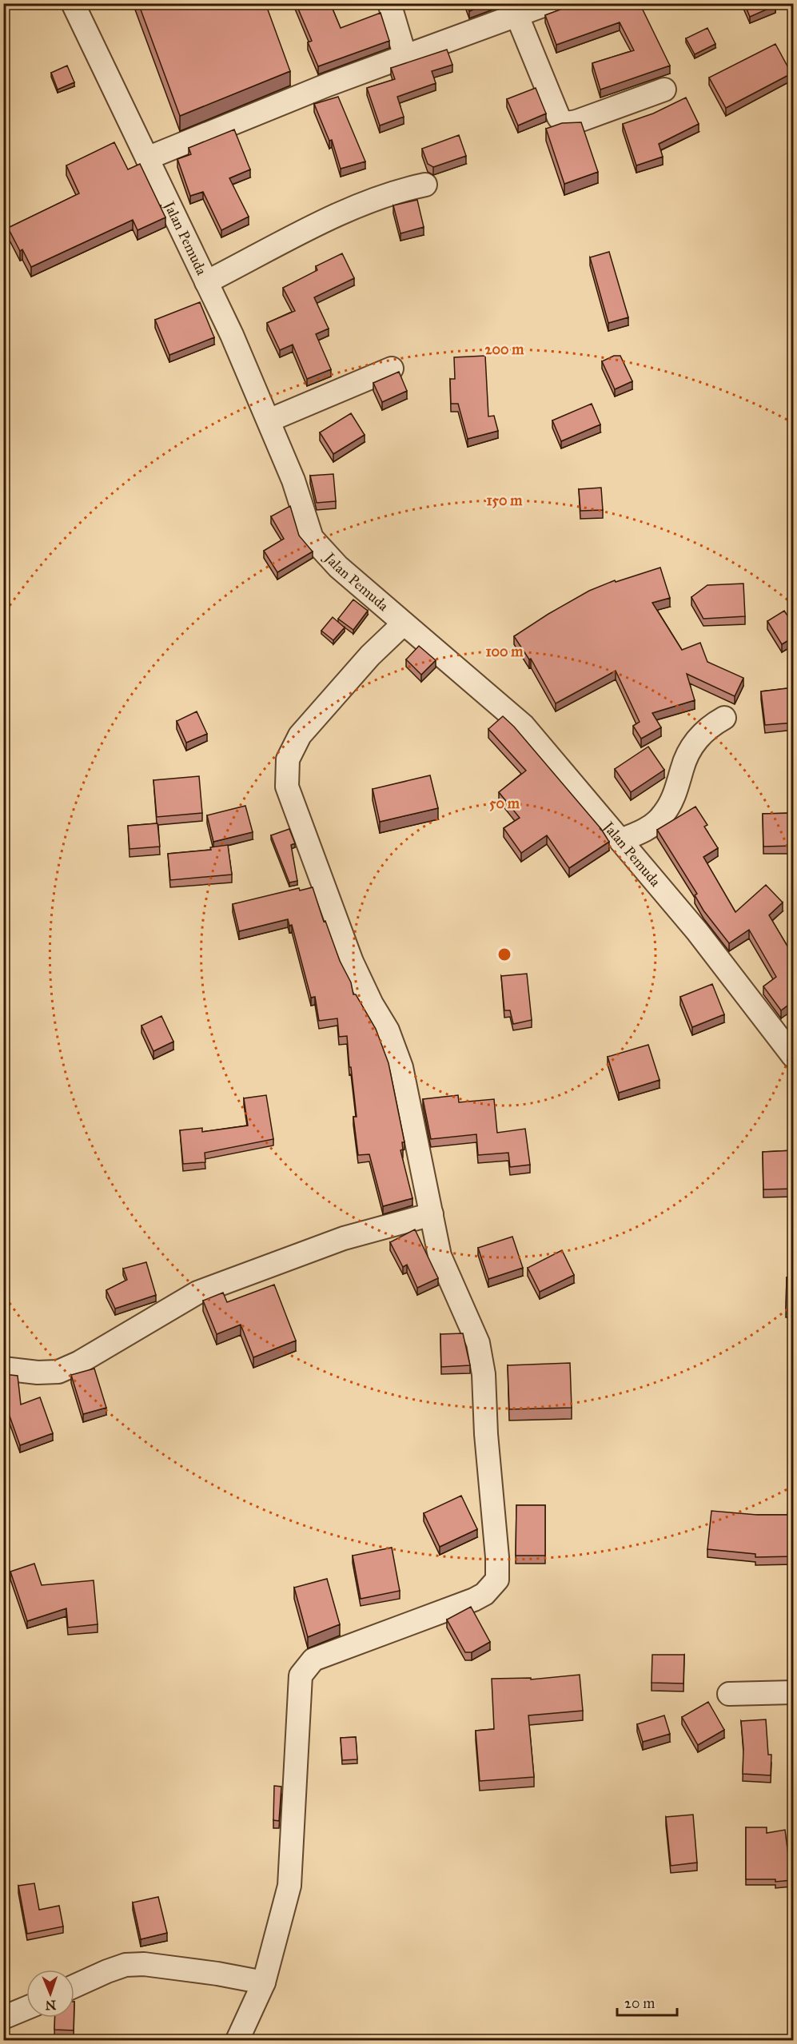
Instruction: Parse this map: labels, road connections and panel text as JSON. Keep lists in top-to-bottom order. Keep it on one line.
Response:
{"streets":{"street":["Jalan Pemuda"]},"scale_bar":"20 m","north":"bottom","rings":["200 m","150 m","100 m","50 m"]}
